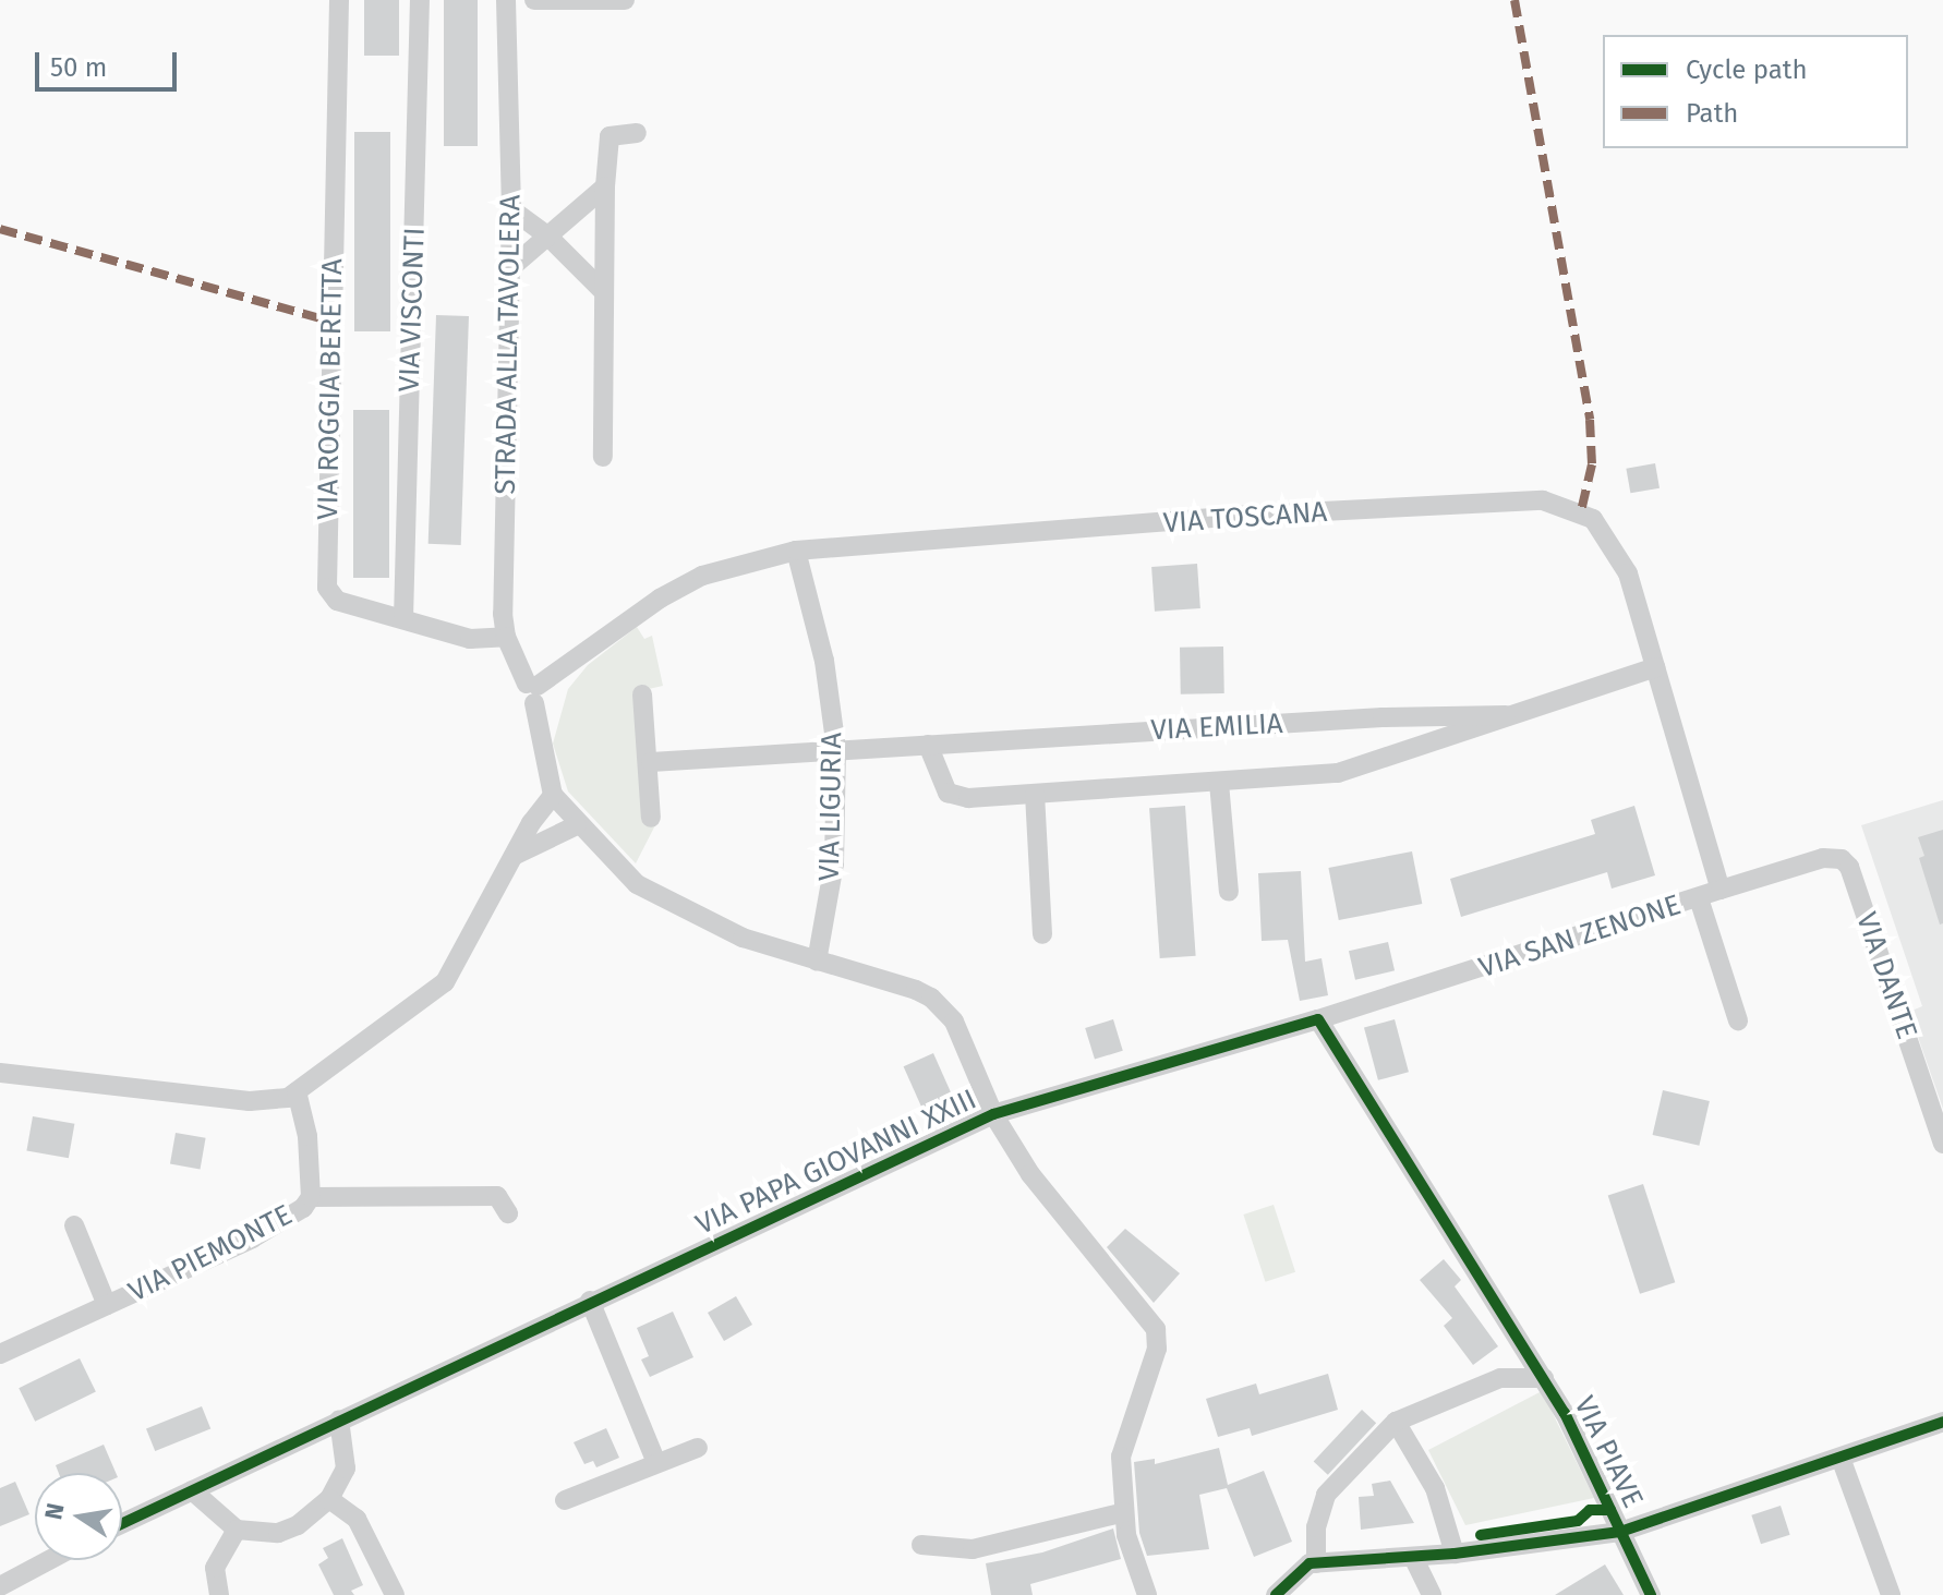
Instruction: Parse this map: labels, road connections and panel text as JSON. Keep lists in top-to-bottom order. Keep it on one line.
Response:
{"streets":{"street":["VIA VISCONTI","STRADA ALLA TAVOLERA","VIA ROGGIA BERETTA","VIA TOSCANA","VIA EMILIA","VIA LIGURIA","VIA SAN ZENONE","VIA DANTE","VIA PAPA GIOVANNI XXIII","VIA PIEMONTE","VIA PIAVE"]},"crossings":[["VIA VISCONTI","VIA ROGGIA BERETTA"],["STRADA ALLA TAVOLERA","VIA ROGGIA BERETTA"],["STRADA ALLA TAVOLERA","VIA TOSCANA"],["STRADA ALLA TAVOLERA","VIA LIGURIA"],["STRADA ALLA TAVOLERA","VIA PAPA GIOVANNI XXIII"],["VIA TOSCANA","VIA EMILIA"],["VIA TOSCANA","VIA LIGURIA"],["VIA TOSCANA","VIA SAN ZENONE"],["VIA EMILIA","VIA LIGURIA"],["VIA SAN ZENONE","VIA DANTE"],["VIA SAN ZENONE","VIA PAPA GIOVANNI XXIII"]],"legend":["Cycle path","Path"],"scale_bar":"50 m","north":"left"}
